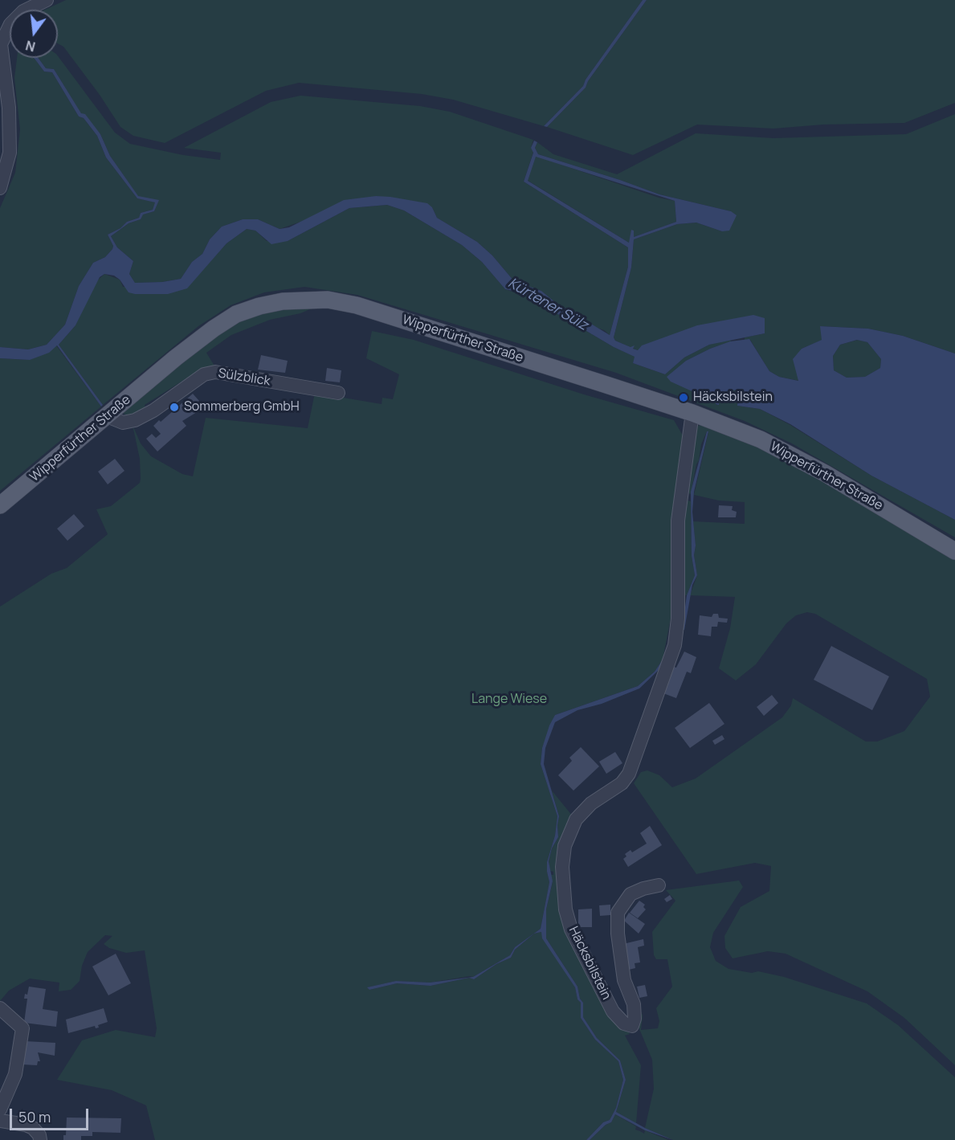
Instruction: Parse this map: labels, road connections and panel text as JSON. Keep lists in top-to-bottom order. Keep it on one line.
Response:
{"streets":{"main road":["Wipperfürther Straße"],"street":["Sülzblick","Häcksbilstein"]},"crossings":[["Wipperfürther Straße","Sülzblick"],["Wipperfürther Straße","Häcksbilstein"]],"water":["Kürtener Sülz"],"parks":["Lange Wiese"],"places":["Häcksbilstein","Sommerberg GmbH"],"scale_bar":"50 m","north":"bottom"}
